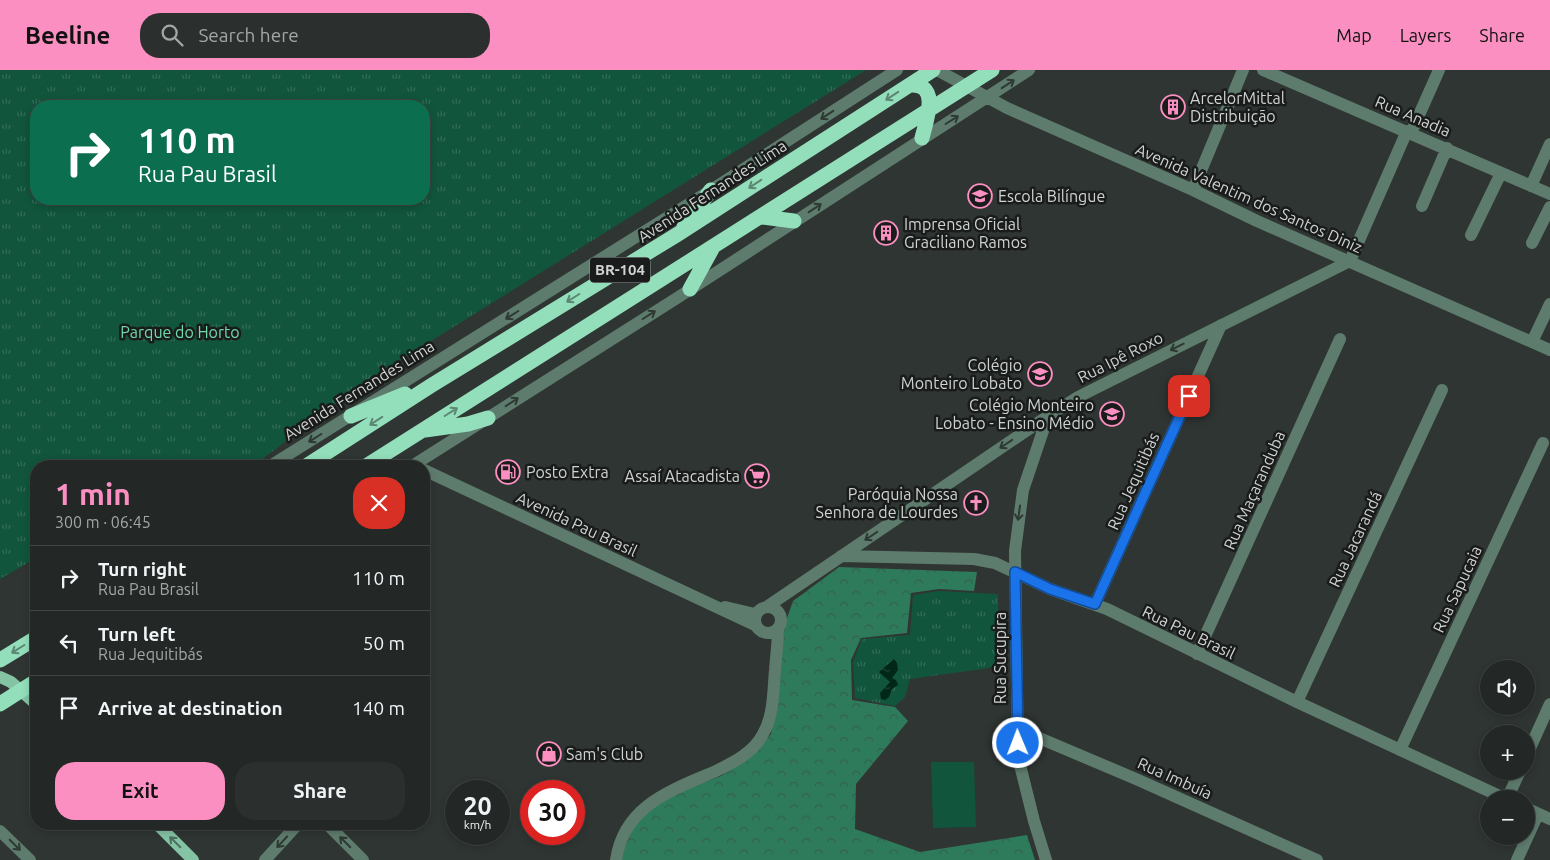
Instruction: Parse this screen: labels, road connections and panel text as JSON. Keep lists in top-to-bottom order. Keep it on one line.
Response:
{"streets":{"highway":["Avenida Fernandes Lima","BR-104"],"street":["Rua Anadia","Avenida Valentim dos Santos Diniz","Rua Ipê Roxo","Rua Jequitibás","Rua Maçaranduba","Avenida Pau Brasil","Rua Jacarandá","Rua Sapucaia","Rua Pau Brasil","Rua Sucupira","Rua Imbuía"]},"crossings":[["Avenida Valentim dos Santos Diniz","BR-104"],["Avenida Valentim dos Santos Diniz","Rua Jequitibás"],["Rua Ipê Roxo","Rua Jequitibás"],["Rua Ipê Roxo","Avenida Pau Brasil"],["Rua Ipê Roxo","Rua Pau Brasil"],["Rua Ipê Roxo","Rua Sucupira"],["Rua Jequitibás","Rua Pau Brasil"],["Rua Maçaranduba","Rua Pau Brasil"],["Rua Jacarandá","Rua Pau Brasil"],["Rua Sapucaia","Rua Pau Brasil"],["Rua Pau Brasil","Rua Sucupira"],["Rua Sucupira","Rua Imbuía"]],"one_way":["Rua Ipê Roxo","Rua Sucupira"],"parks":["Parque do Horto"],"places":{"building":["ArcelorMittal Distribuição","Imprensa Oficial Graciliano Ramos"],"school or university":["Escola Bilíngue","Colégio Monteiro Lobato","Colégio Monteiro Lobato - Ensino Médio"],"fuel station":["Posto Extra"],"supermarket":["Assaí Atacadista"],"church":["Paróquia Nossa Senhora de Lourdes"],"shop":["Sam's Club"]},"page":{"header":"Beeline","search":"Search here","nav":["Map","Layers","Share"],"turn":["110 m","Rua Pau Brasil"],"heading":["1 min","300 m · 06:45"],"list":[{"name":"Turn right","note":"Rua Pau Brasil","value":"110 m"},{"name":"Turn left","note":"Rua Jequitibás","value":"50 m"},{"name":"Arrive at destination","value":"140 m"}],"map_buttons":["+","−"],"buttons":["Exit","Share"],"speed":"20 km/h","limit":"30"}}
